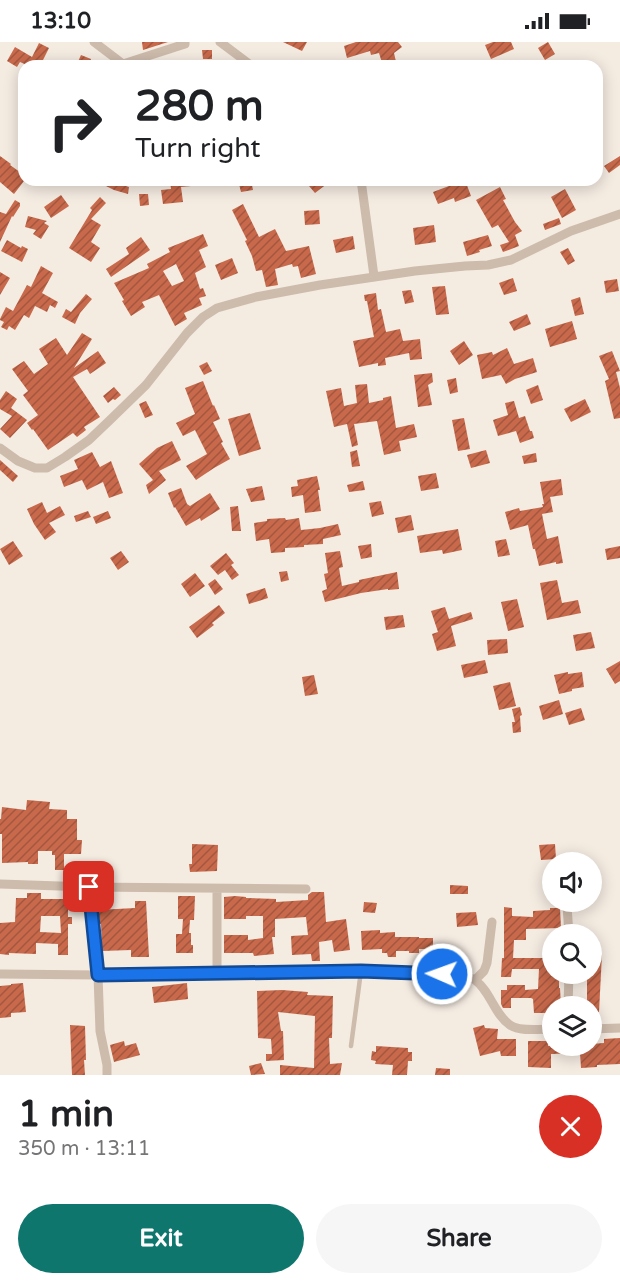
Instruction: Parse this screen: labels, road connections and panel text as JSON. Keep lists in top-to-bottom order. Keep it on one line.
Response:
{"page":{"status":"13:10","turn":["280 m","Turn right"],"heading":["1 min","350 m · 13:11"],"buttons":["Exit","Share"]}}
